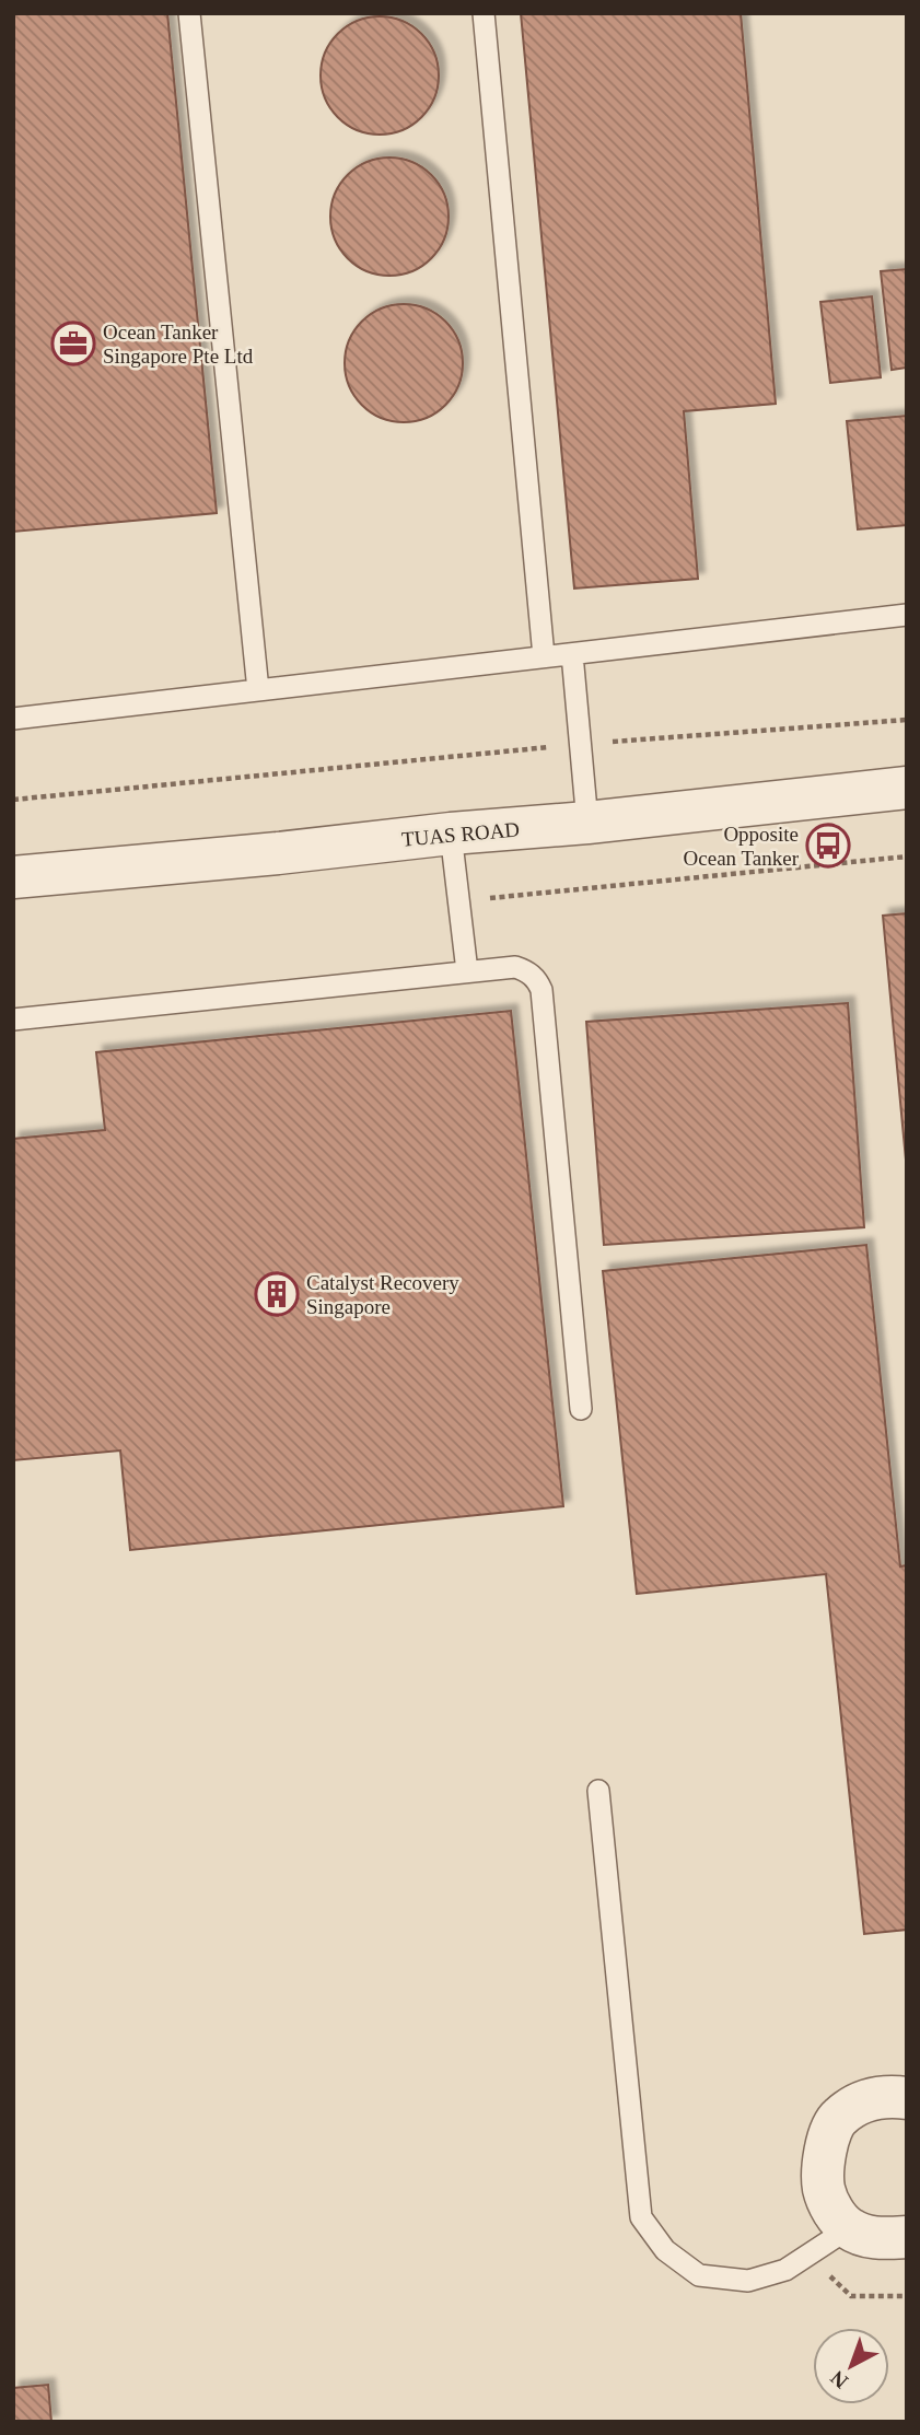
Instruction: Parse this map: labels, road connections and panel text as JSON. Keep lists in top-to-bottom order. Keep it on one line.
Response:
{"streets":{"street":["TUAS ROAD"]},"places":{"office":["Ocean Tanker Singapore Pte Ltd"],"bus stop":["Opposite Ocean Tanker"],"building":["Catalyst Recovery Singapore"]},"north":"bottom left"}
